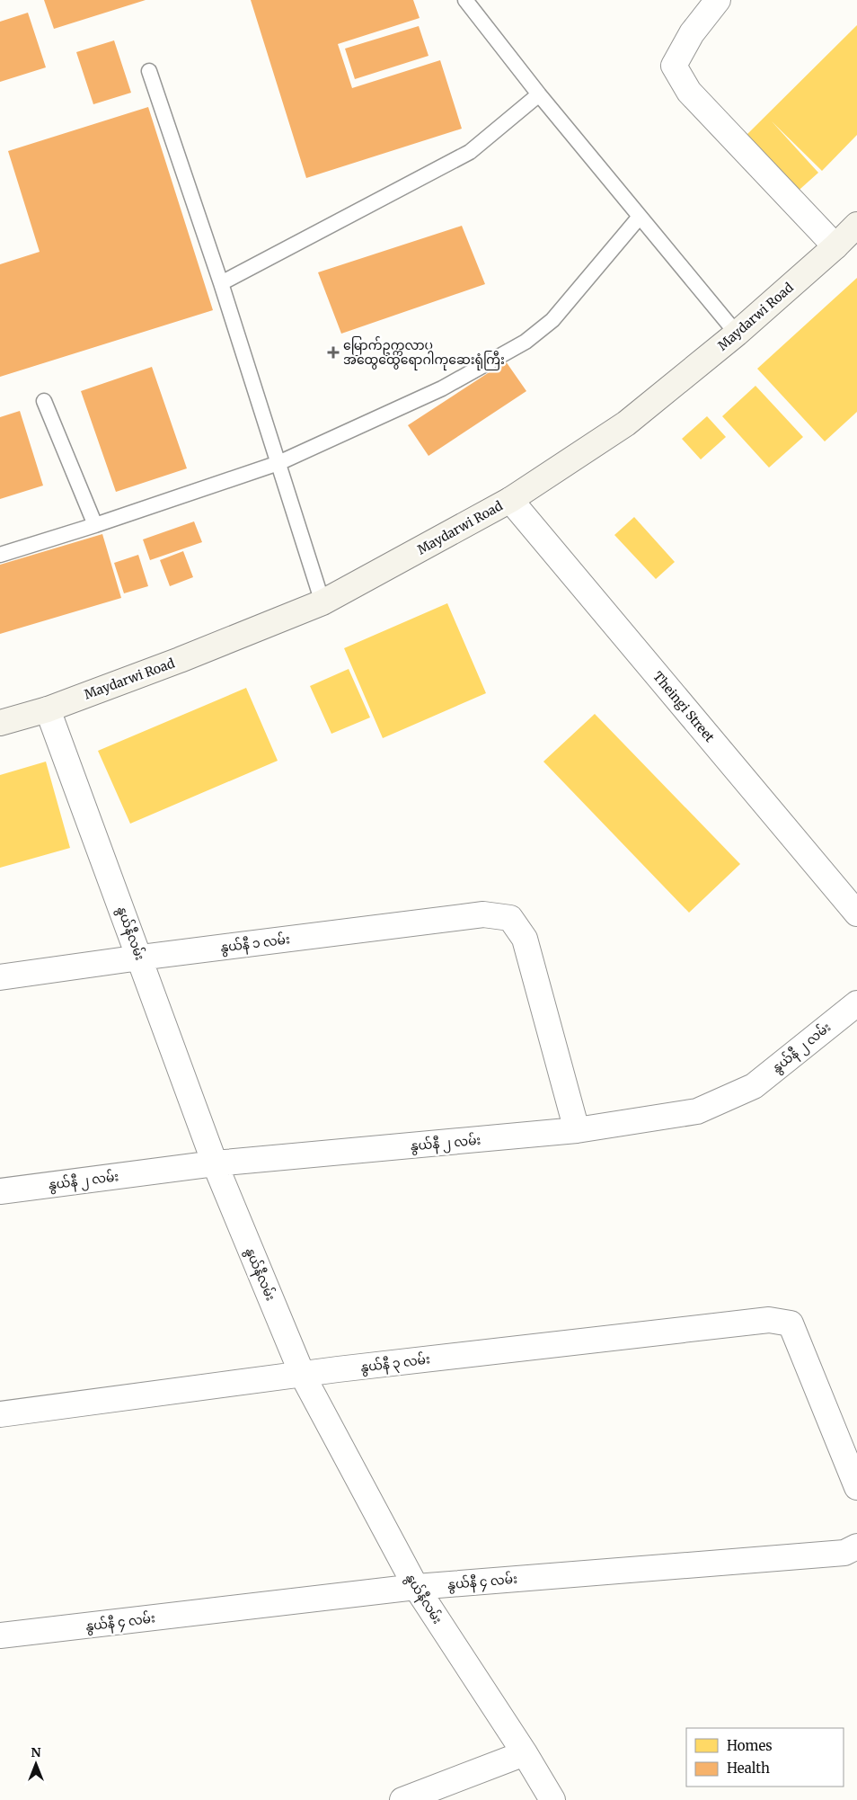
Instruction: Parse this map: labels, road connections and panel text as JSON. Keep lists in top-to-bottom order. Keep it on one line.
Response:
{"streets":{"street":["Maydarwi Road","Theingi Street","နွယ်နီလမ်း","နွယ်နီ ၁ လမ်း","နွယ်နီ ၂ လမ်း","နွယ်နီ ၃ လမ်း","နွယ်နီ ၄ လမ်း"]},"crossings":[["Maydarwi Road","Theingi Street"],["Maydarwi Road","နွယ်နီလမ်း"],["နွယ်နီလမ်း","နွယ်နီ ၁ လမ်း"],["နွယ်နီလမ်း","နွယ်နီ ၂ လမ်း"],["နွယ်နီလမ်း","နွယ်နီ ၃ လမ်း"],["နွယ်နီလမ်း","နွယ်နီ ၄ လမ်း"],["နွယ်နီ ၁ လမ်း","နွယ်နီ ၂ လမ်း"]],"places":{"health":["မြောက်ဥက္ကလာပ အထွေထွေရောဂါကုဆေးရုံကြီး"]},"legend":["Homes","Health"],"north":"top"}
